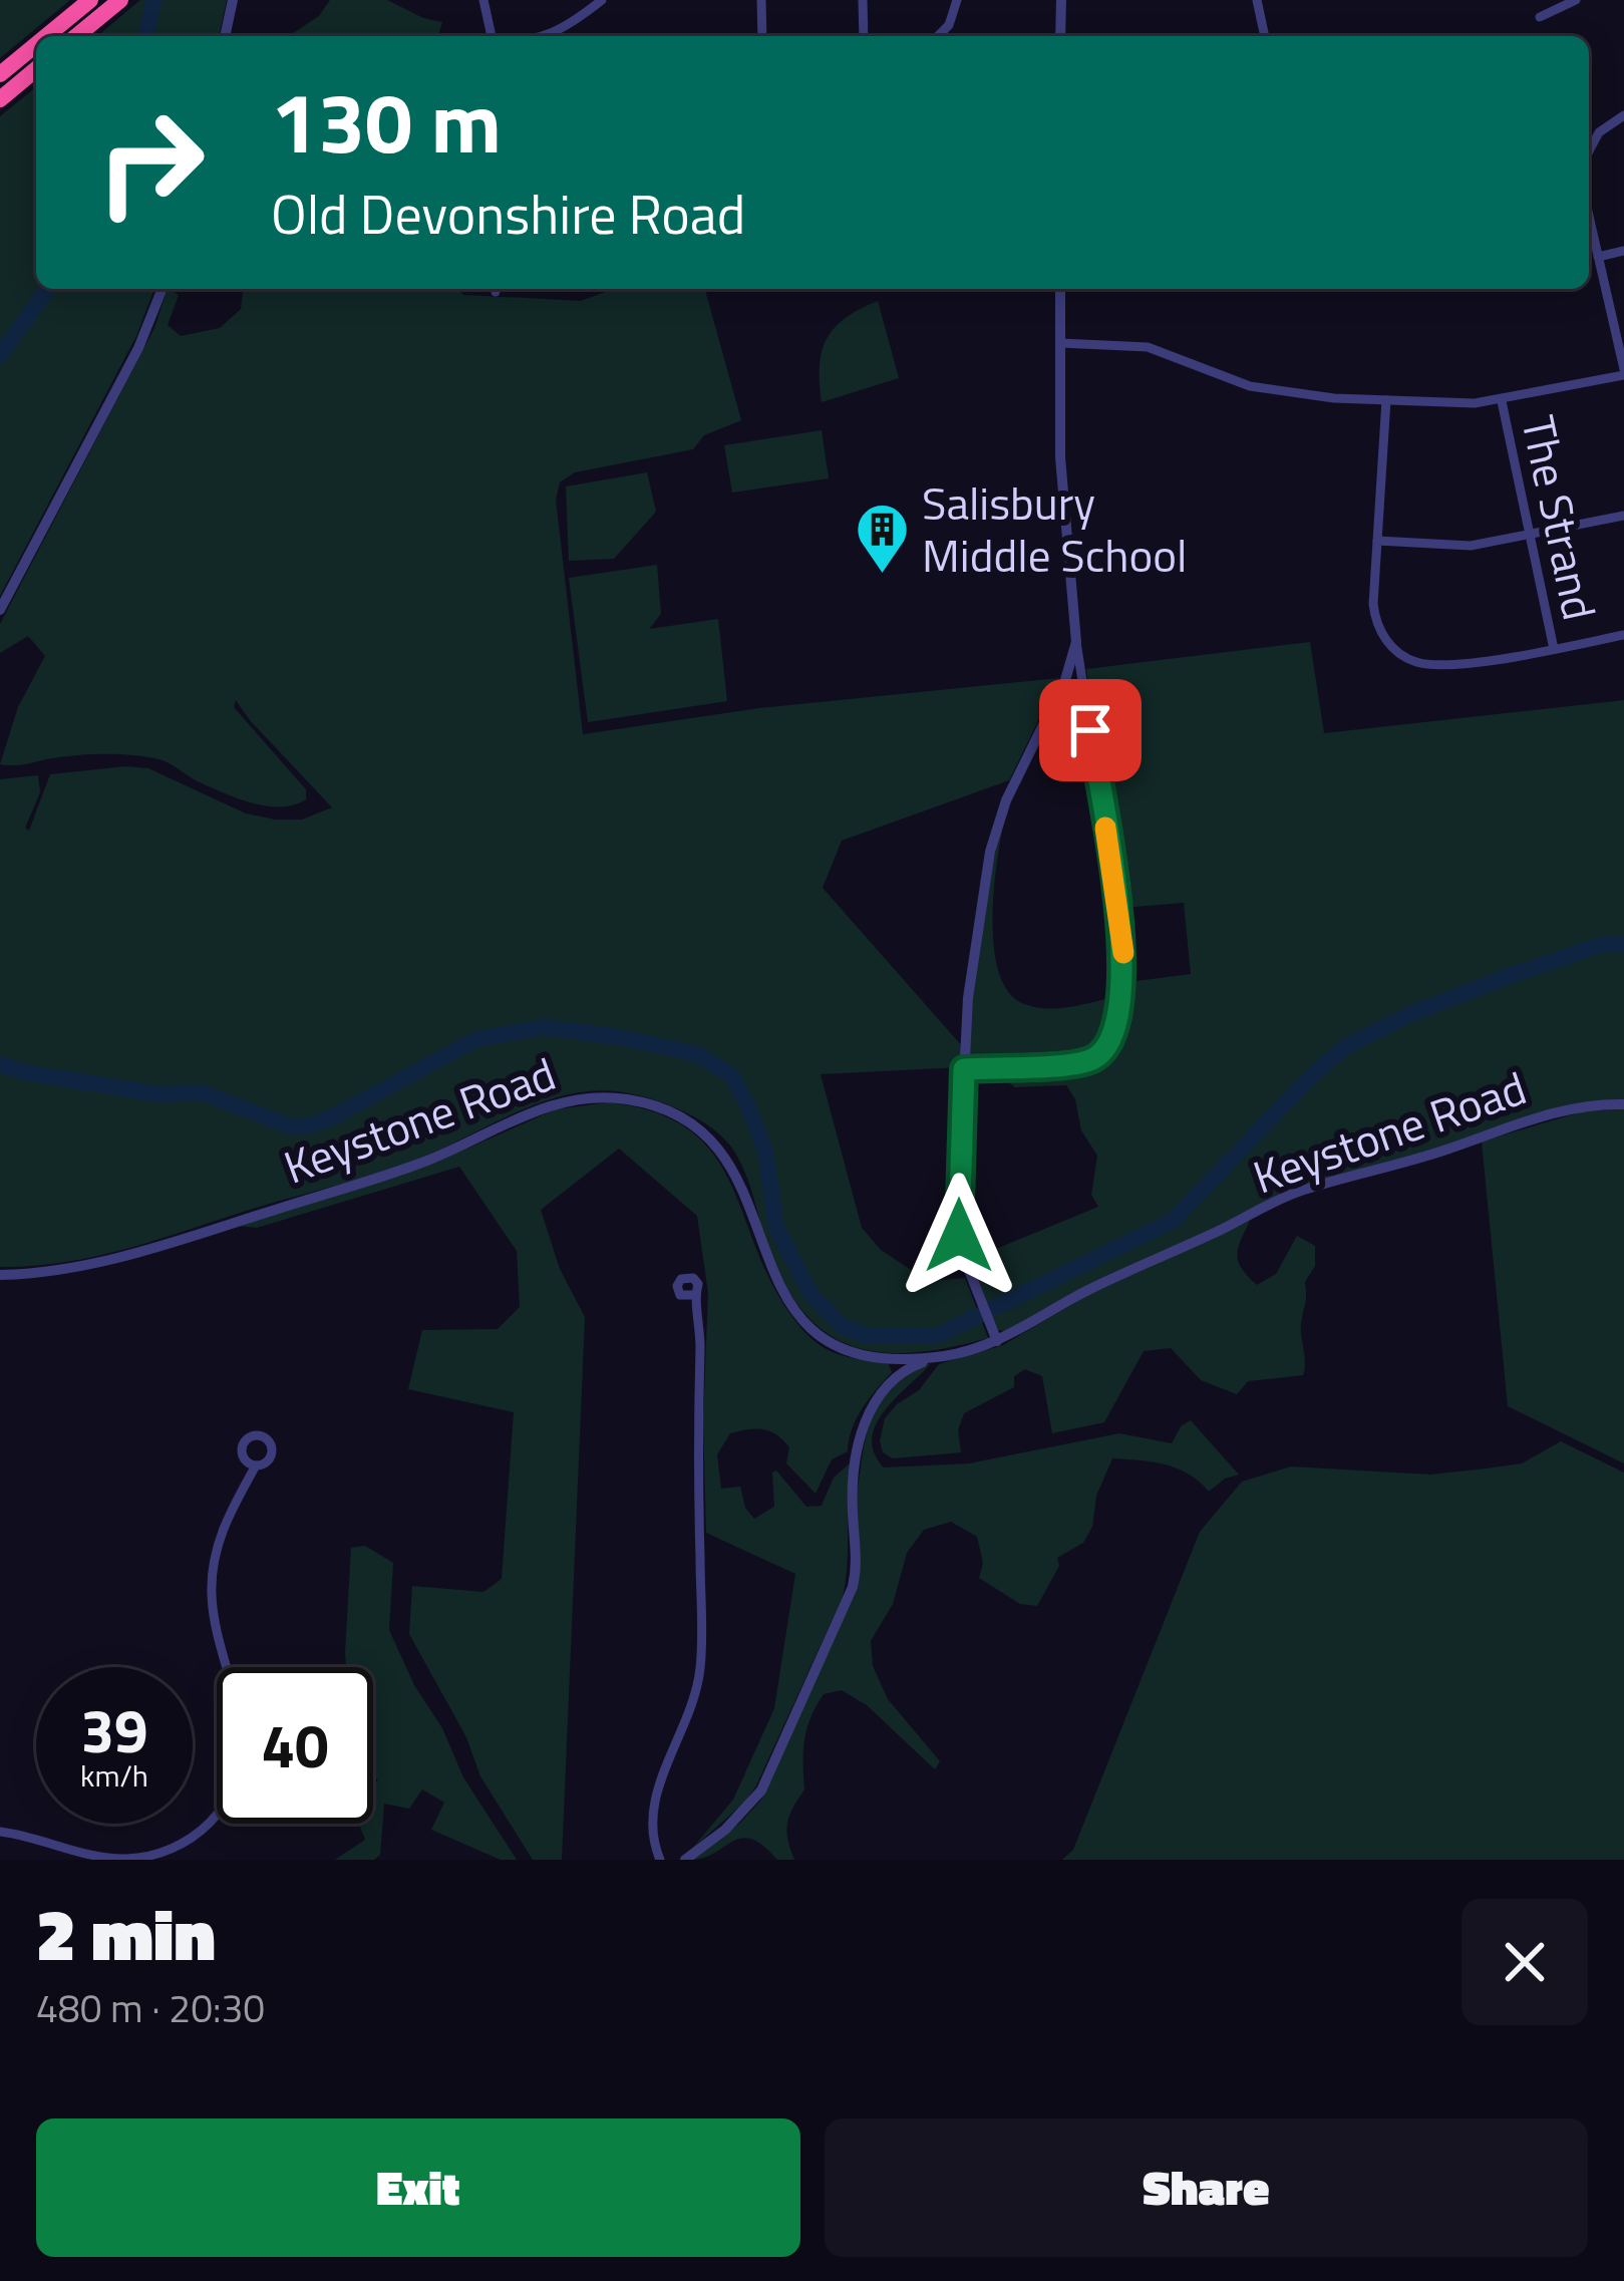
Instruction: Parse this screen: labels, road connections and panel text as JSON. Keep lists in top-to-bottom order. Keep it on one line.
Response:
{"streets":{"street":["The Strand","Keystone Road"]},"places":{"building":["Salisbury Middle School"]},"page":{"turn":["130 m","Old Devonshire Road"],"speed":"39 km/h","limit":"40","heading":["2 min","480 m · 20:30"],"buttons":["Exit","Share"]}}
